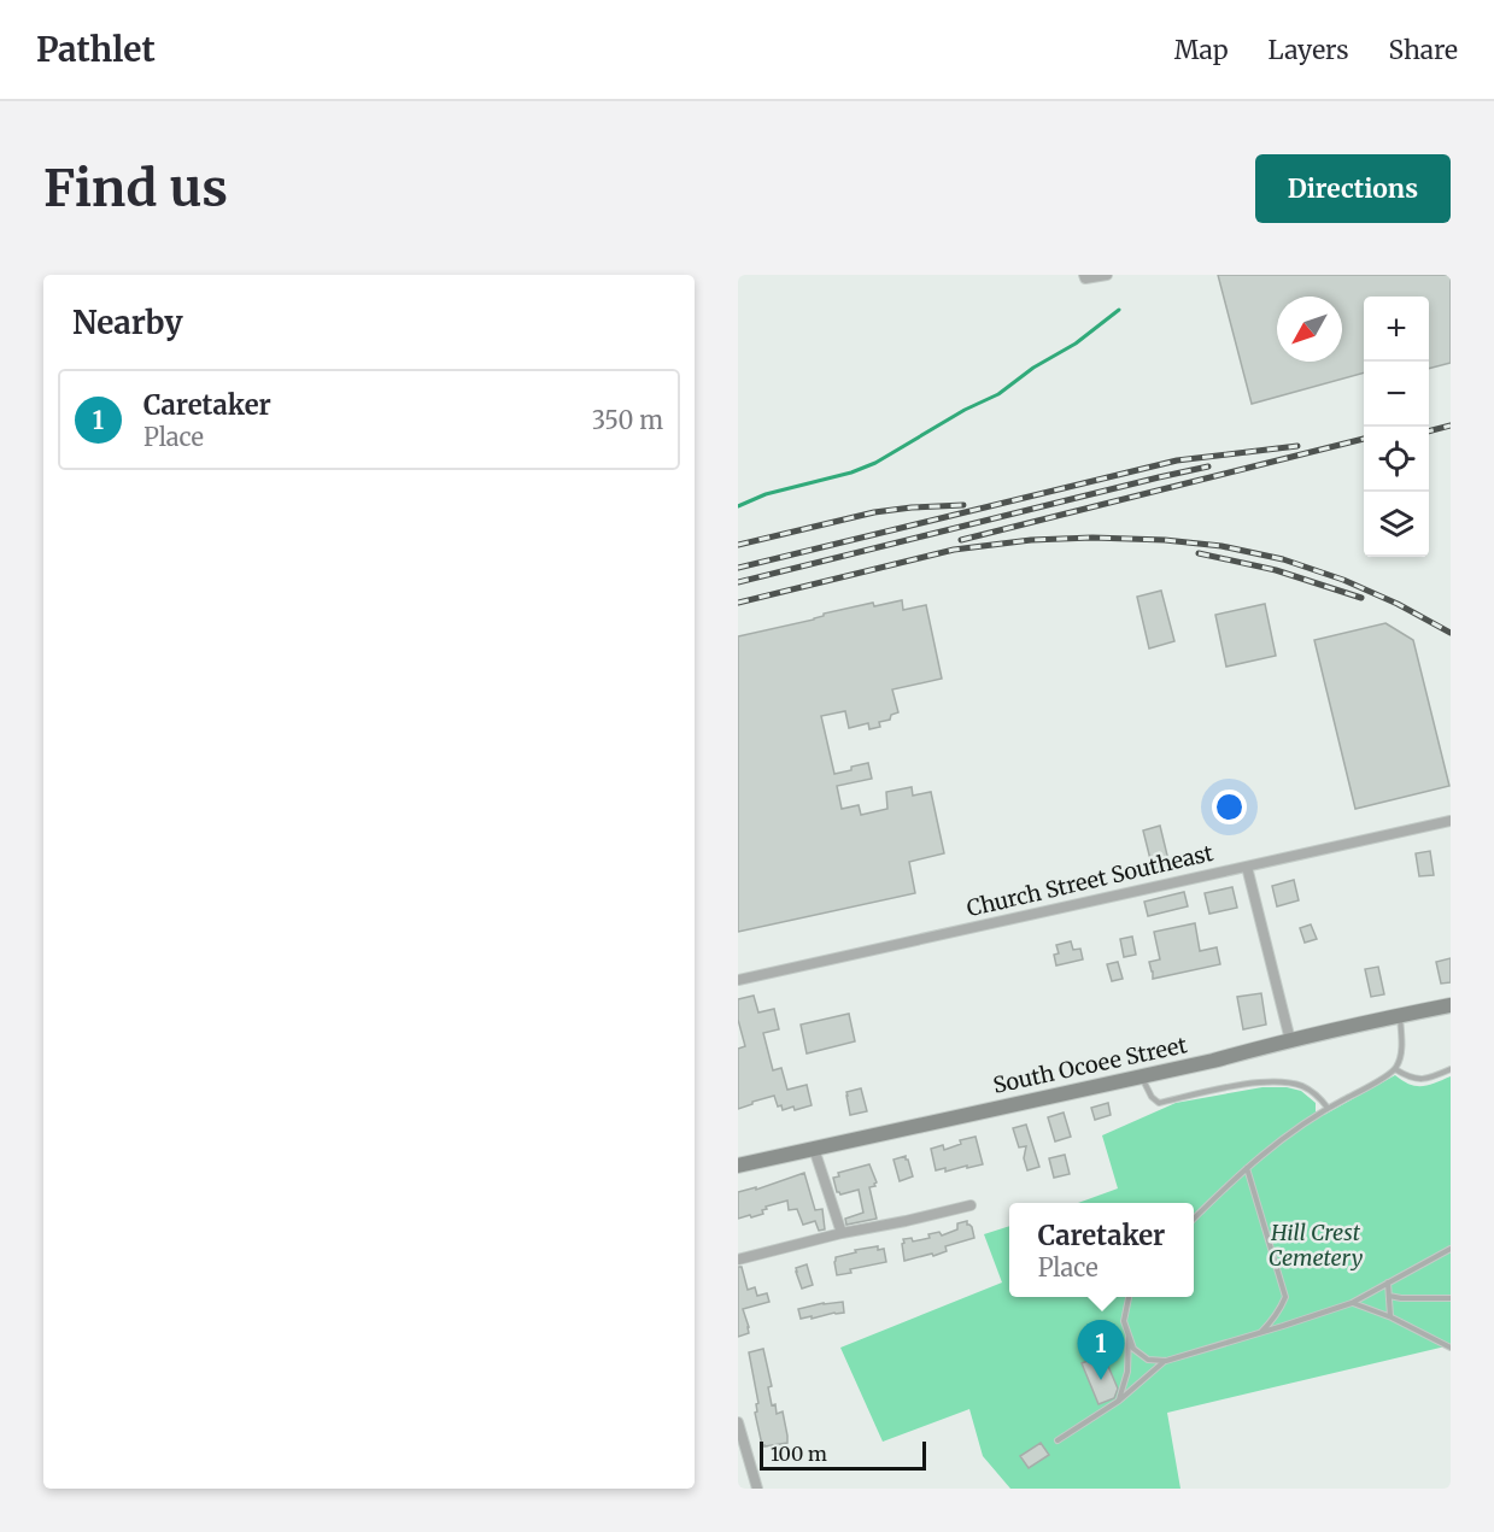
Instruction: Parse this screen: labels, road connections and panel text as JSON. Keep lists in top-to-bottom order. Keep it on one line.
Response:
{"streets":{"street":["Church Street Southeast","South Ocoee Street"]},"parks":["Hill Crest Cemetery"],"scale_bar":"100 m","north":"bottom left","page":{"header":"Pathlet","nav":["Map","Layers","Share"],"buttons":"Directions","title":"Find us","heading":"Nearby","map_buttons":["+","−"],"list":[{"mark":"1","name":"Caretaker","note":"Place","value":"350 m"}],"popup":["Caretaker","Place"],"pins":"1","scale":"100 m"}}
